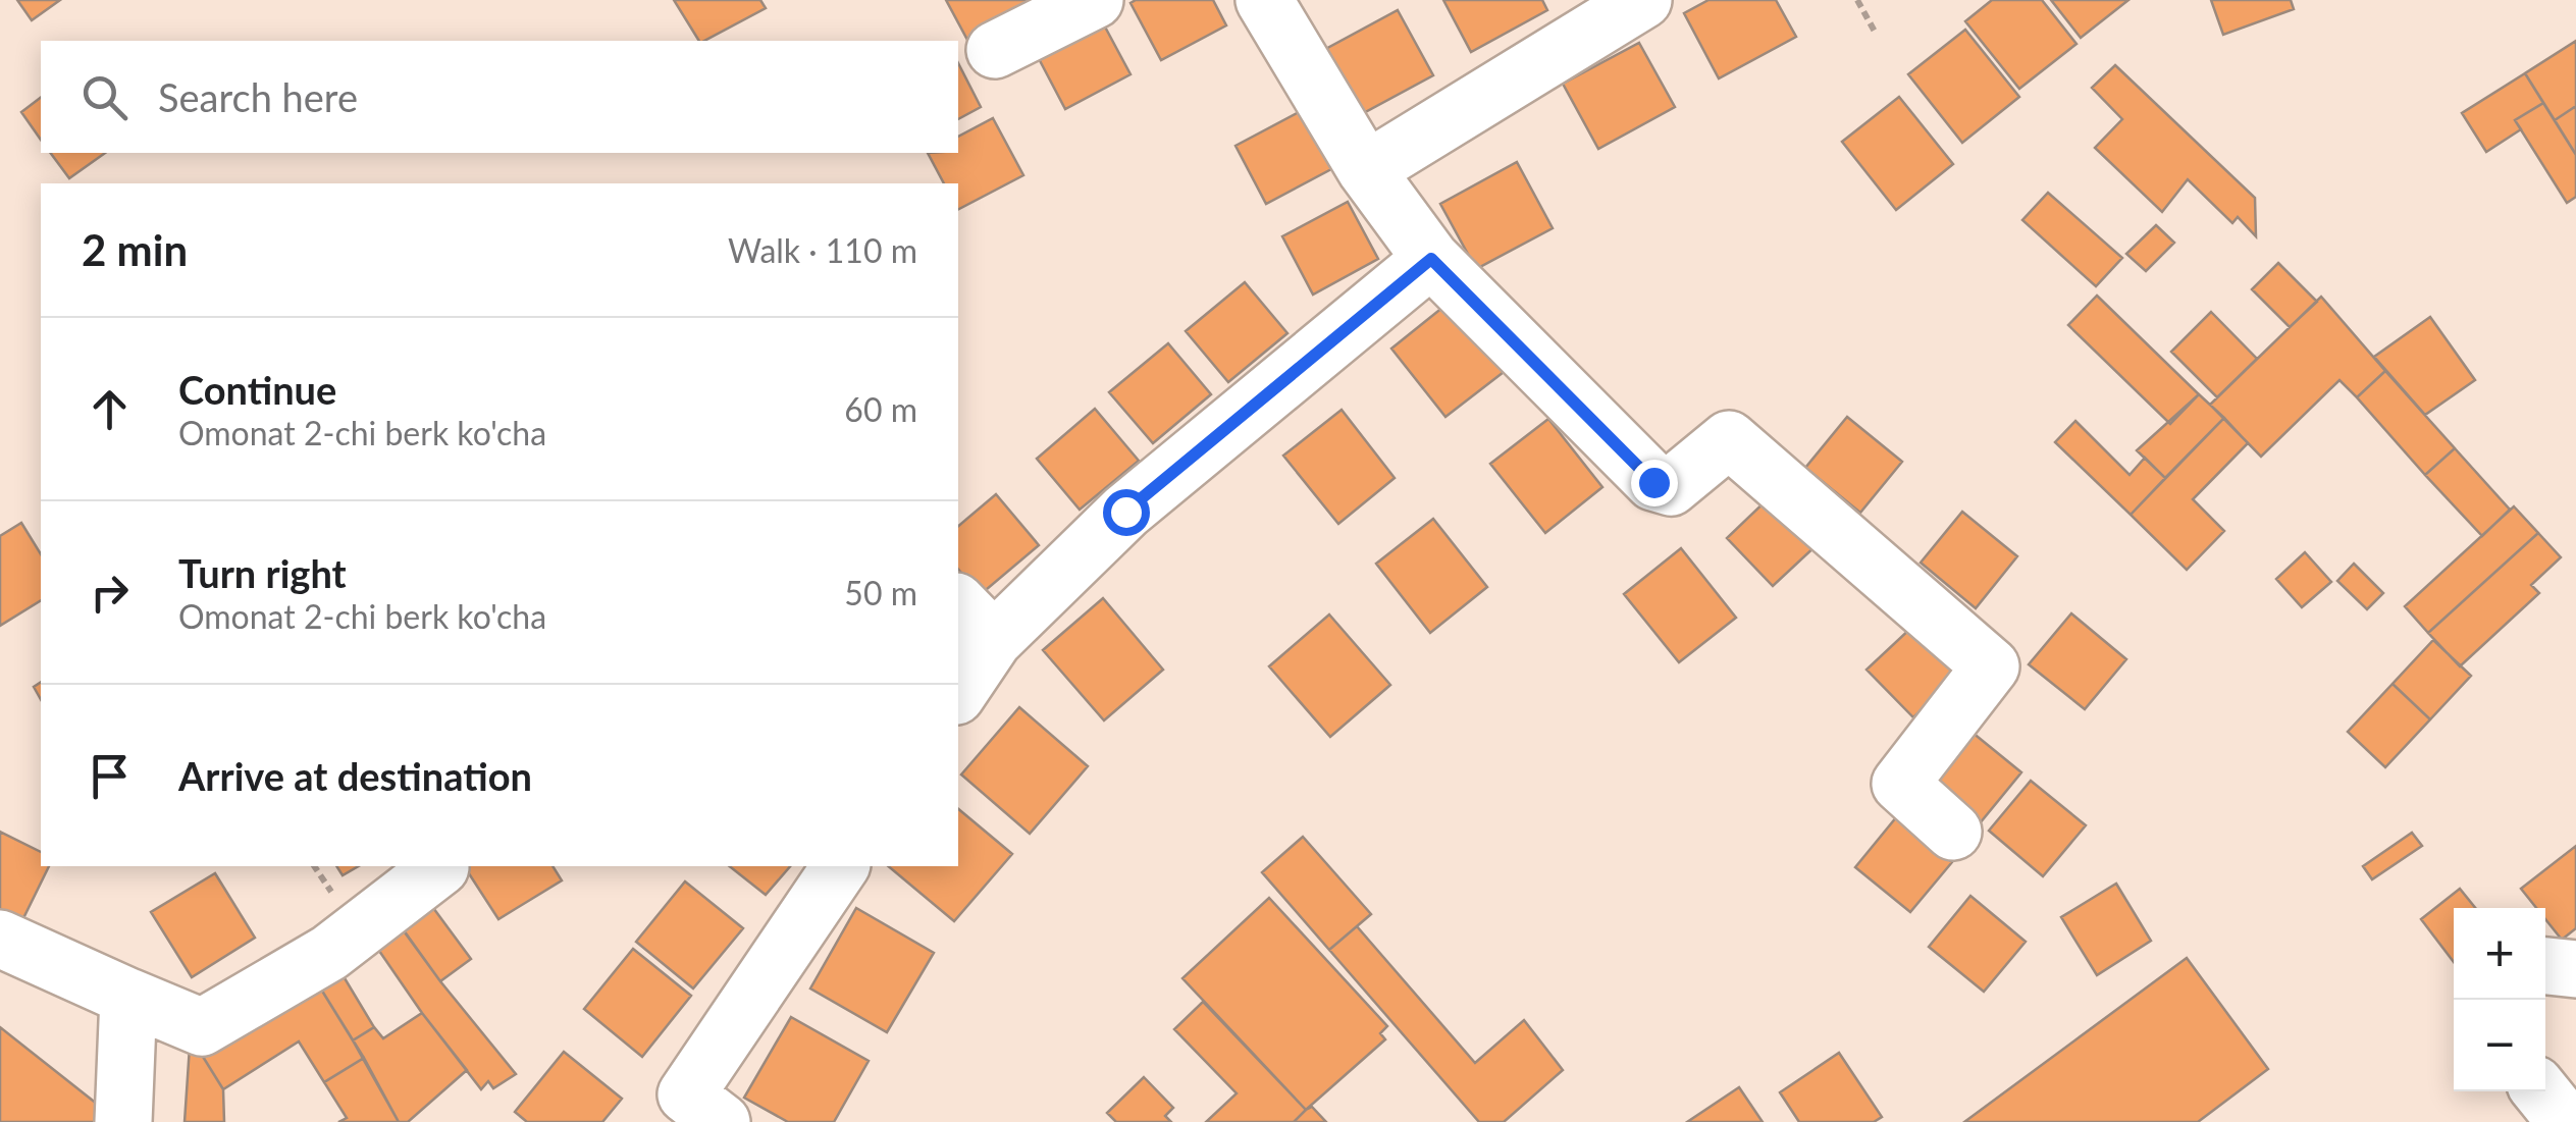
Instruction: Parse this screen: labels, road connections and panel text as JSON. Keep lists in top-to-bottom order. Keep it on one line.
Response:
{"page":{"search":"Search here","heading":["2 min","Walk · 110 m"],"list":[["Continue","Omonat 2-chi berk ko'cha","60 m"],["Turn right","Omonat 2-chi berk ko'cha","50 m"],"Arrive at destination"],"map_buttons":["+","−"]}}
